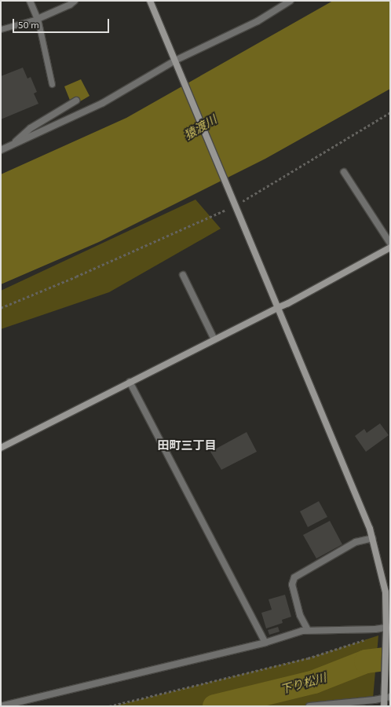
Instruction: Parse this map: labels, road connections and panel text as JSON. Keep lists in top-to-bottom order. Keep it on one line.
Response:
{"districts":["田町三丁目"],"water":["猿渡川","下り松川"],"scale_bar":"50 m"}
